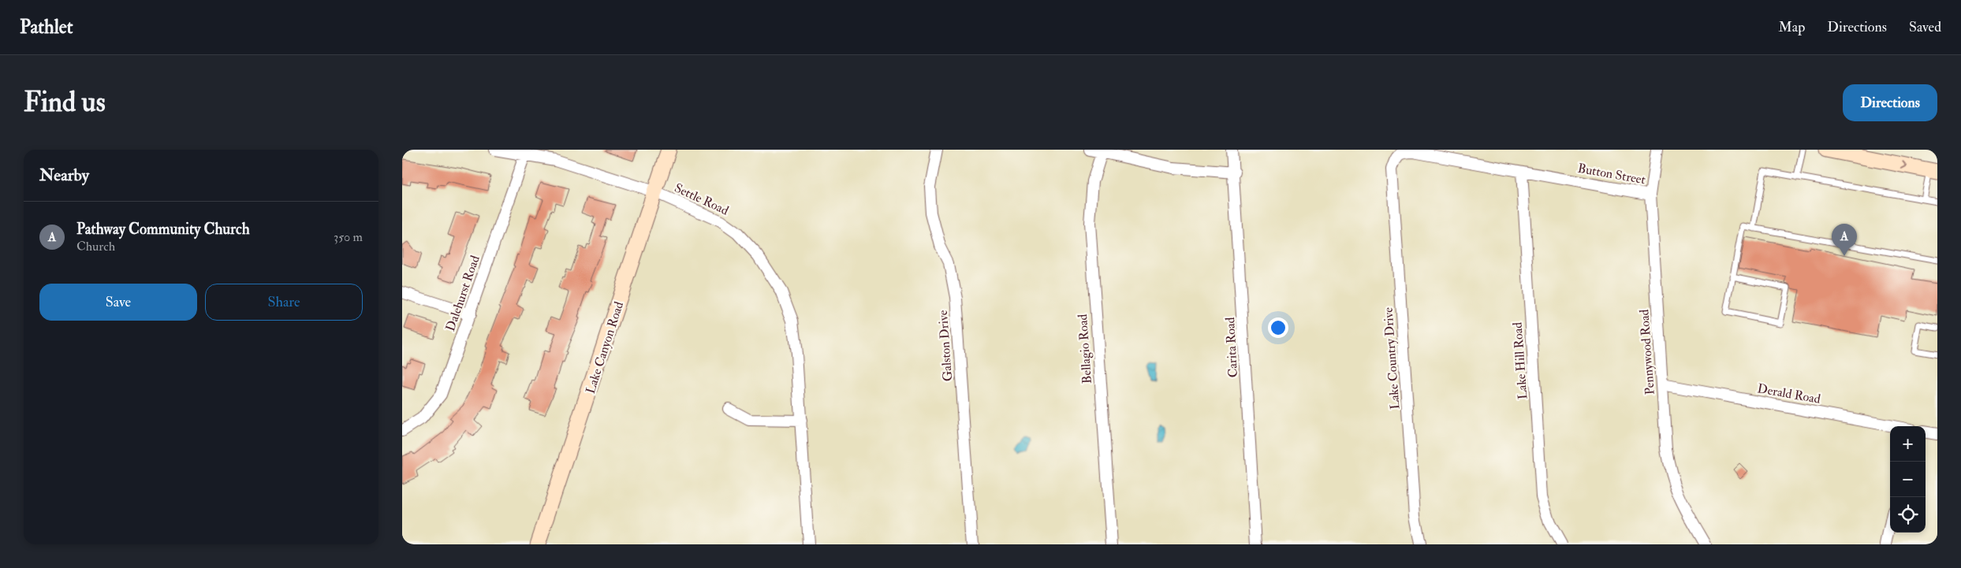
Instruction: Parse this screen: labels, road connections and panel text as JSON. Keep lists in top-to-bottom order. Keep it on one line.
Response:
{"streets":{"street":["Button Street","Settle Road","Dalehurst Road","Galston Drive","Lake Canyon Road","Carita Road","Bellagio Road","Pennywood Road","Lake Country Drive","Lake Hill Road","Derald Road"]},"crossings":[["Button Street","Pennywood Road"],["Button Street","Lake Country Drive"],["Button Street","Lake Hill Road"],["Settle Road","Dalehurst Road"],["Settle Road","Lake Canyon Road"],["Pennywood Road","Derald Road"]],"page":{"header":"Pathlet","nav":["Map","Directions","Saved"],"buttons":["Directions",["Save","Share"]],"title":"Find us","heading":"Nearby","list":[{"mark":"A","name":"Pathway Community Church","note":"Church","value":"350 m"}],"pins":"A","map_buttons":["+","−"]}}
